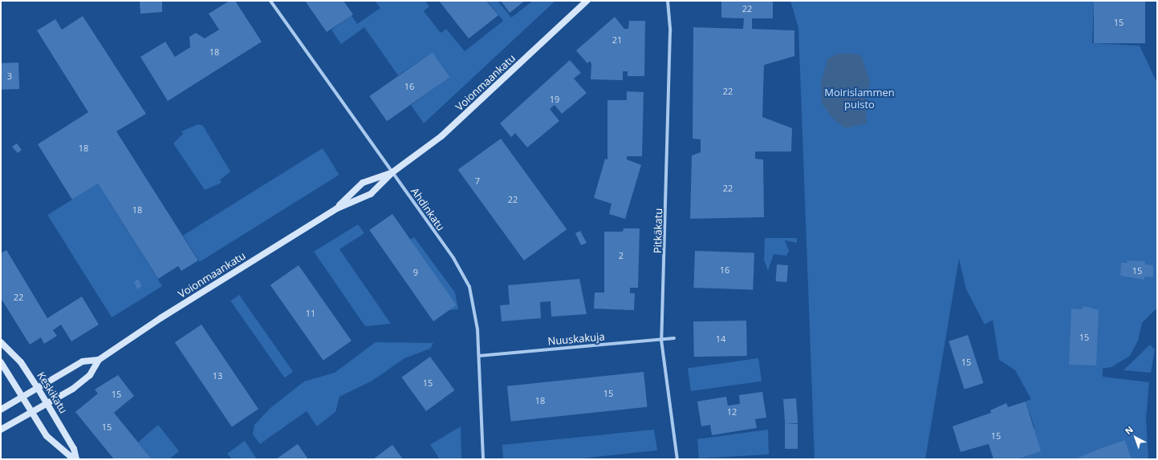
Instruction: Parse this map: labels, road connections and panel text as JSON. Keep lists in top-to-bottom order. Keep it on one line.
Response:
{"streets":{"main road":["Voionmaankatu","Keskikatu"],"street":["Ahdinkatu","Pitkäkatu","Nuuskakuja"]},"crossings":[["Voionmaankatu","Ahdinkatu"],["Voionmaankatu","Keskikatu"],["Ahdinkatu","Nuuskakuja"],["Pitkäkatu","Nuuskakuja"]],"parks":["Moirislammen puisto"],"house_numbers":["22","15","21","18","3","16","22","19","18","7","22","22","18","2","16","15","9","22","11","15","14","15","13","15","15","15","18","12","15","15"],"north":"top left"}
